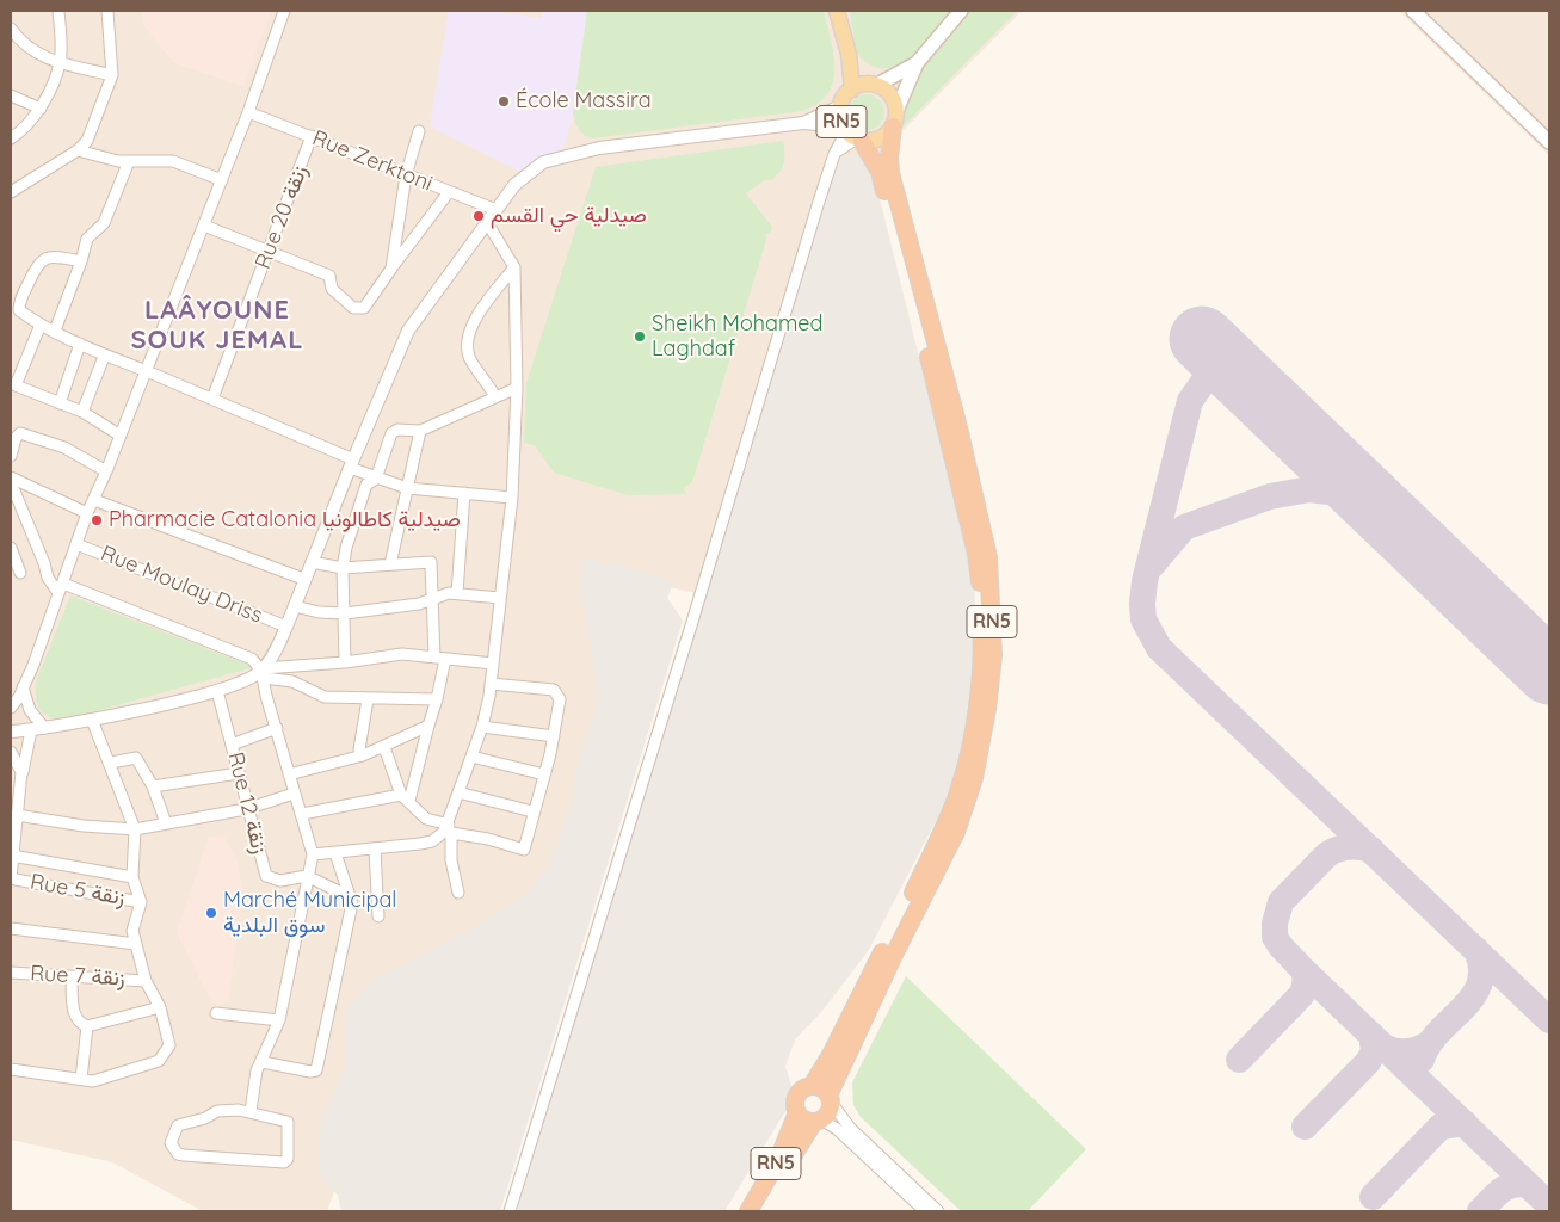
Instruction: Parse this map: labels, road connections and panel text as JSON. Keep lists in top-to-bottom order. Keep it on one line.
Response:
{"streets":{"highway":["RN5"],"street":["Rue Zerktoni","Rue 20 زنقة","Rue Moulay Driss","Rue 12 زنقة","Rue 5 زنقة","Rue 7 زنقة"]},"crossings":[["Rue Zerktoni","Rue 20 زنقة"]],"districts":["LAÂYOUNE SOUK JEMAL"],"places":["École Massira","صيدلية حي القسم","Sheikh Mohamed Laghdaf","Pharmacie Catalonia صيدلية كاطالونيا","Marché Municipal سوق البلدية"]}
